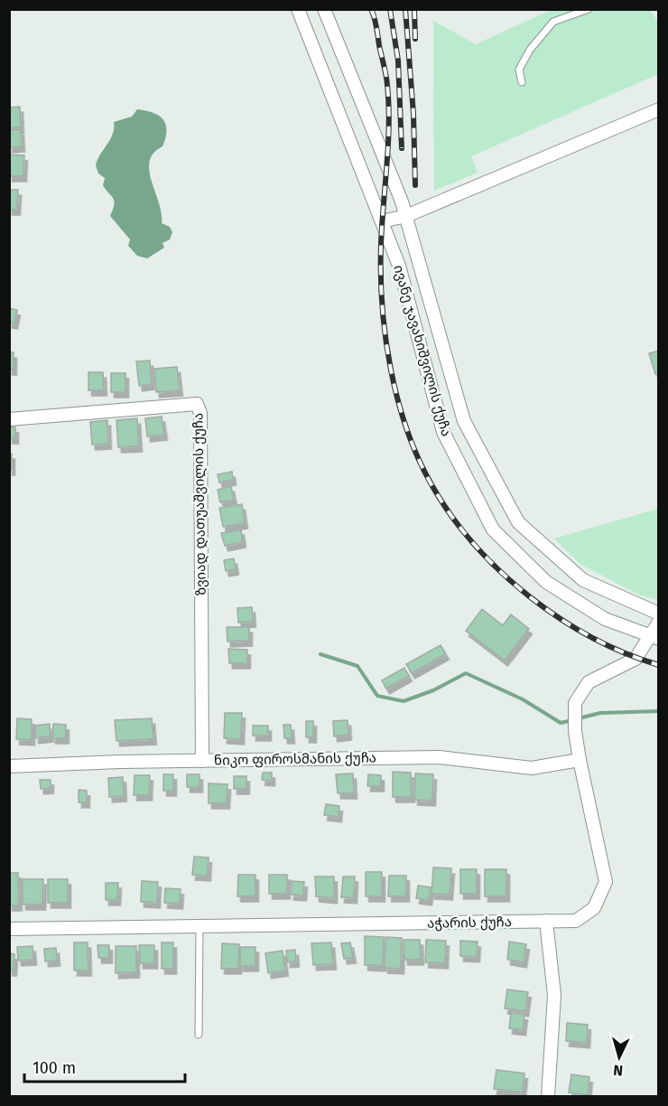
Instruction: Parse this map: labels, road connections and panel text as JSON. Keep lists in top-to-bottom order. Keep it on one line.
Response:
{"streets":{"street":["ივანე ჯავახიშვილის ქუჩა","ზვიად დათუაშვილის ქუჩა","ნიკო ფიროსმანის ქუჩა","აჭარის ქუჩა"]},"crossings":[["ივანე ჯავახიშვილის ქუჩა","აჭარის ქუჩა"],["ზვიად დათუაშვილის ქუჩა","ნიკო ფიროსმანის ქუჩა"],["ნიკო ფიროსმანის ქუჩა","აჭარის ქუჩა"]],"scale_bar":"100 m","north":"bottom"}
